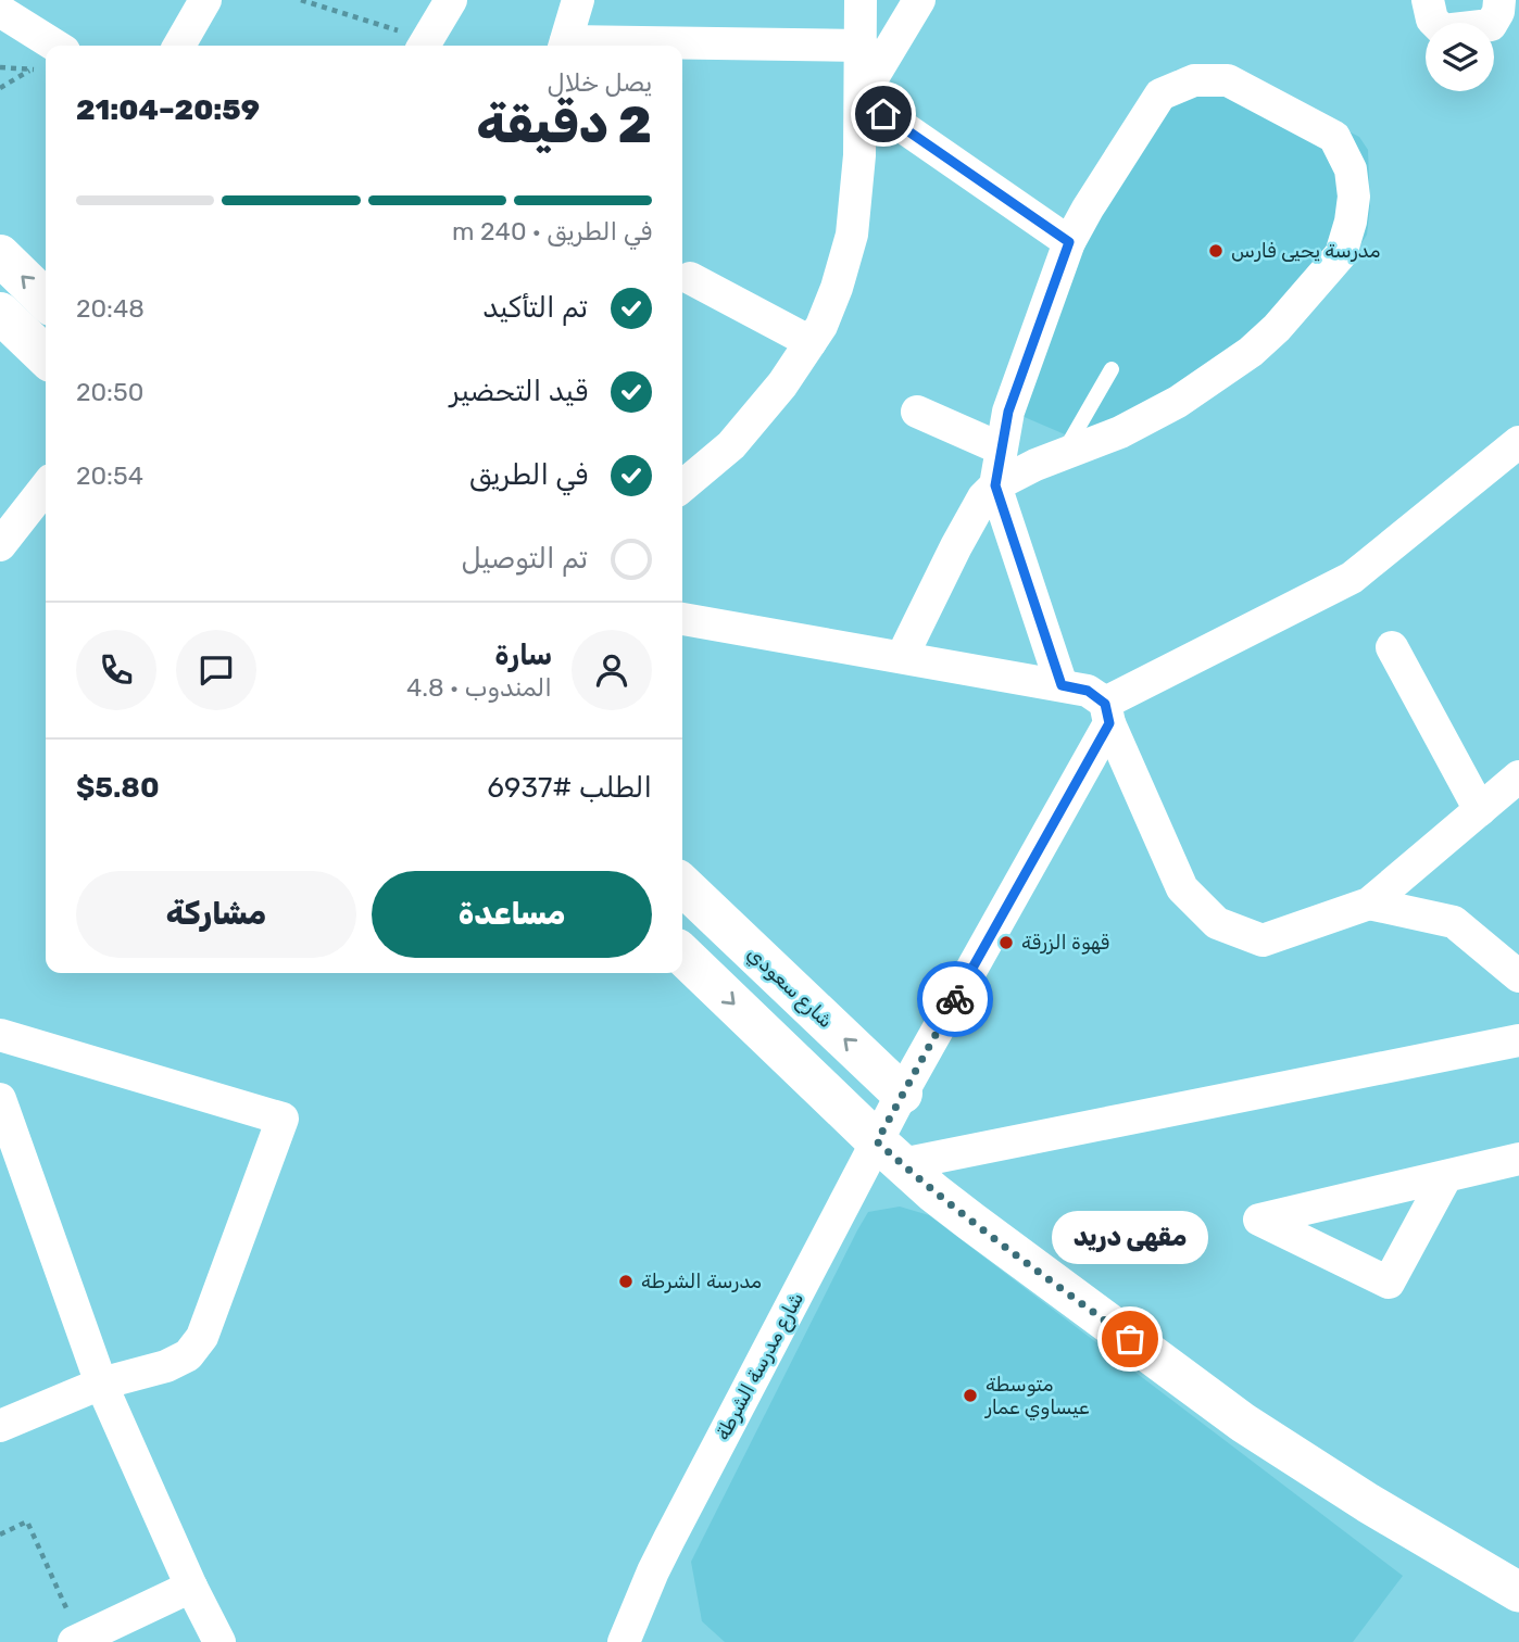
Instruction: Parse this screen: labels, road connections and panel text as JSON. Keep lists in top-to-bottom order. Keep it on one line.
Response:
{"streets":{"main road":["شارع سعودي"],"street":["شارع مدرسة الشرطة"]},"crossings":[["شارع سعودي","شارع مدرسة الشرطة"]],"places":["مدرسة يحيى فارس","قهوة الزرقة","مدرسة الشرطة","مقهى دريد","متوسطة عيساوي عمار"],"page":{"heading":["2 دقيقة","يصل خلال","20:59–21:04"],"panel":["سارة","المندوب · 4.8","الطلب #6937","$5.80"],"bar":"في الطريق · 240 m","list":[["تم التأكيد","20:48"],["قيد التحضير","20:50"],["في الطريق","20:54"],"تم التوصيل"],"buttons":["مساعدة","مشاركة"],"bubble":"مقهى دريد"}}
